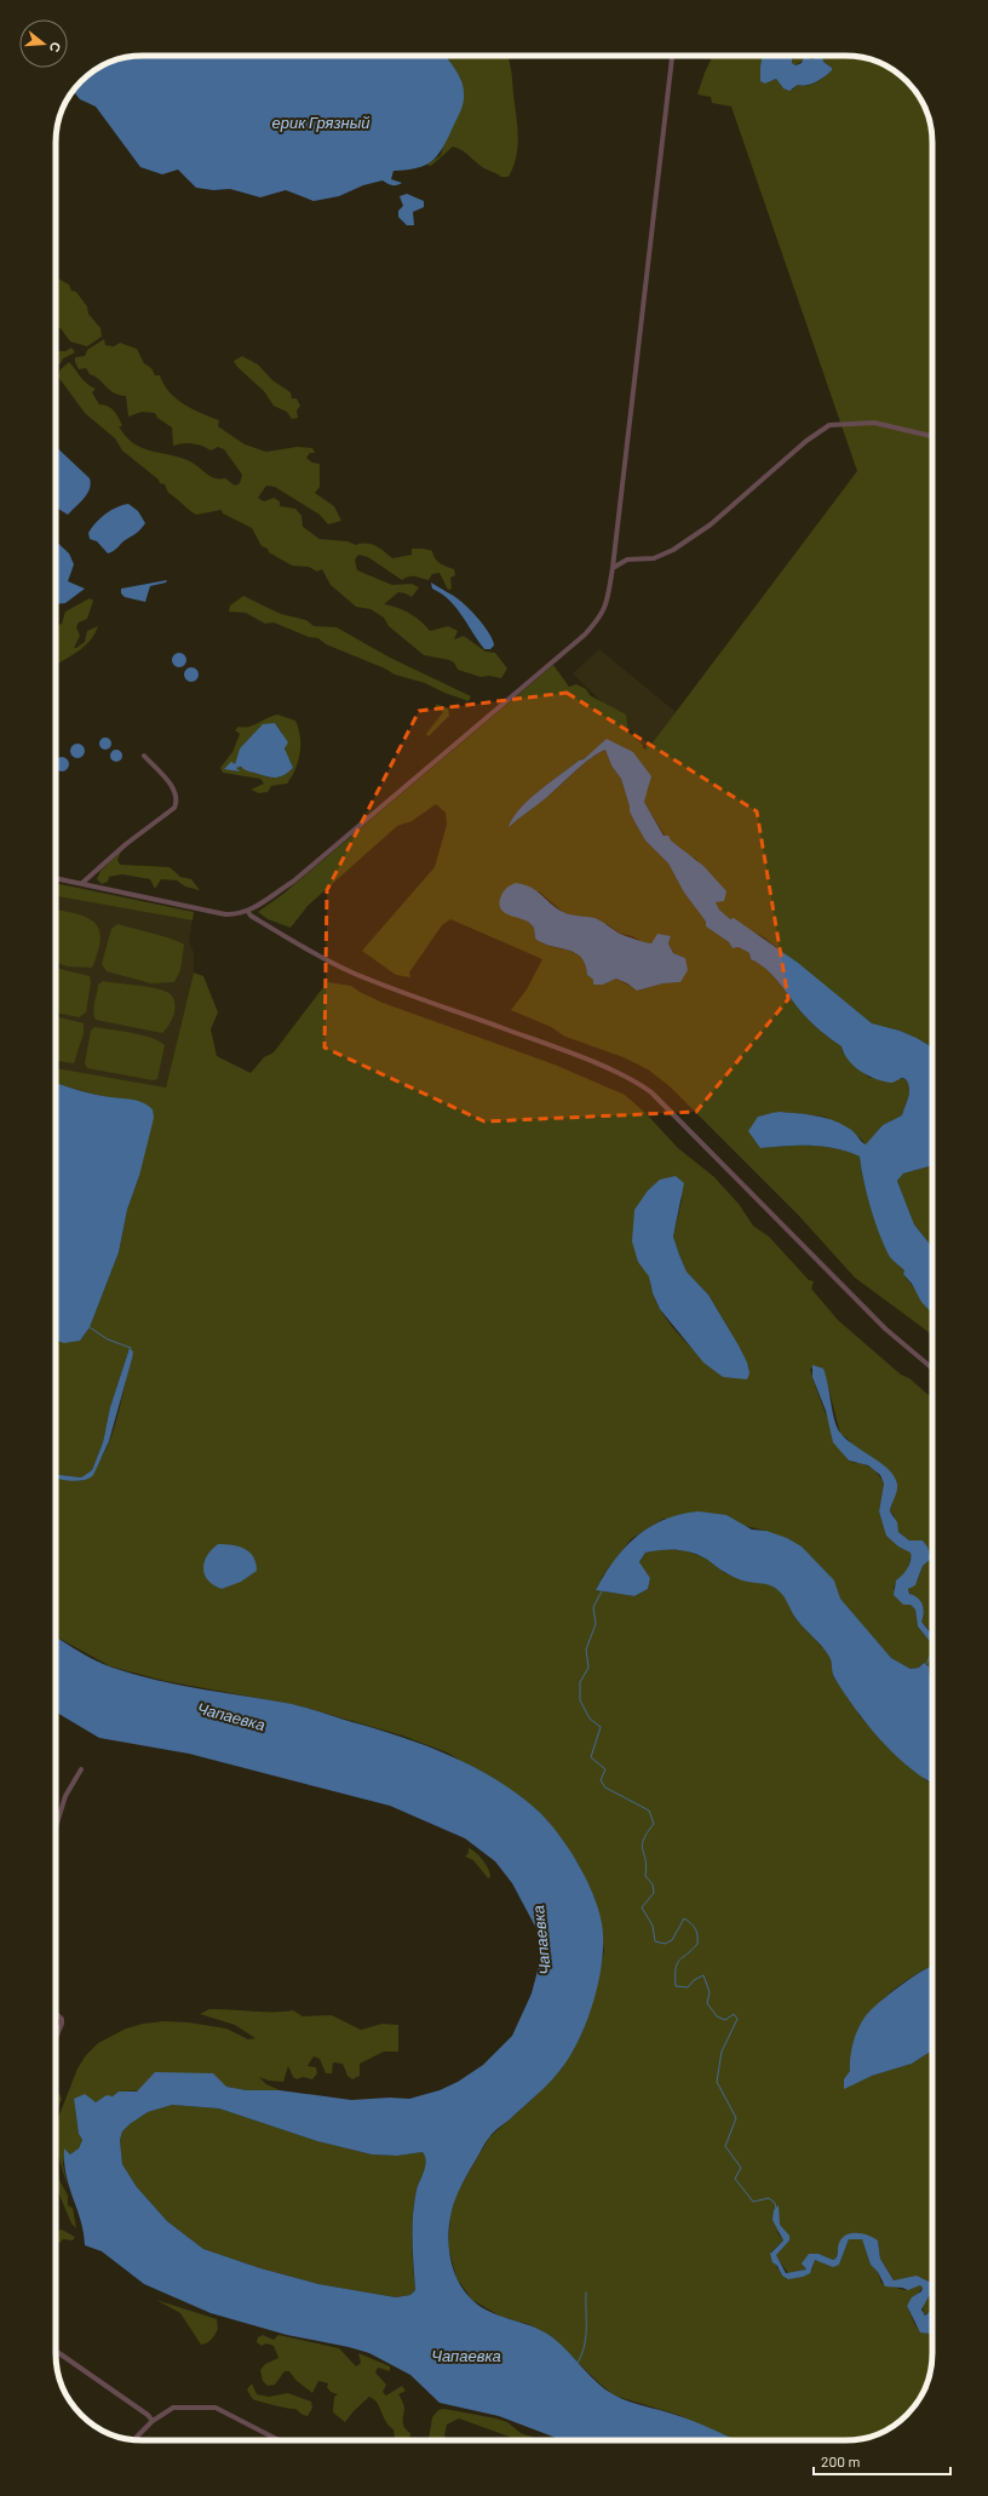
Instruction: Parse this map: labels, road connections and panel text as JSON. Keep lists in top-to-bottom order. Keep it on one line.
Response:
{"water":["ерик Грязный","Чапаевка"],"scale_bar":"200 m","north":"right"}
